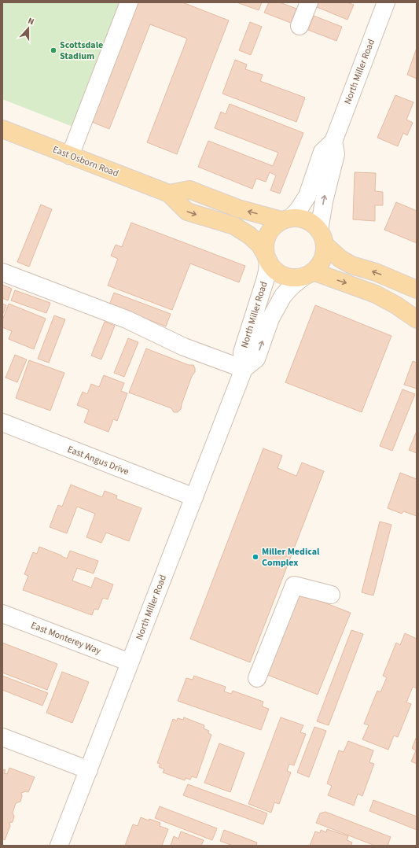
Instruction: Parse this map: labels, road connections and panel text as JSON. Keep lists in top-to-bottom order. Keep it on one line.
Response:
{"streets":{"main road":["East Osborn Road"],"street":["North Miller Road","East Angus Drive","East Monterey Way"]},"crossings":[["North Miller Road","East Osborn Road"],["North Miller Road","East Angus Drive"],["North Miller Road","East Monterey Way"]],"places":["Scottsdale Stadium","Miller Medical Complex"],"north":"top"}
